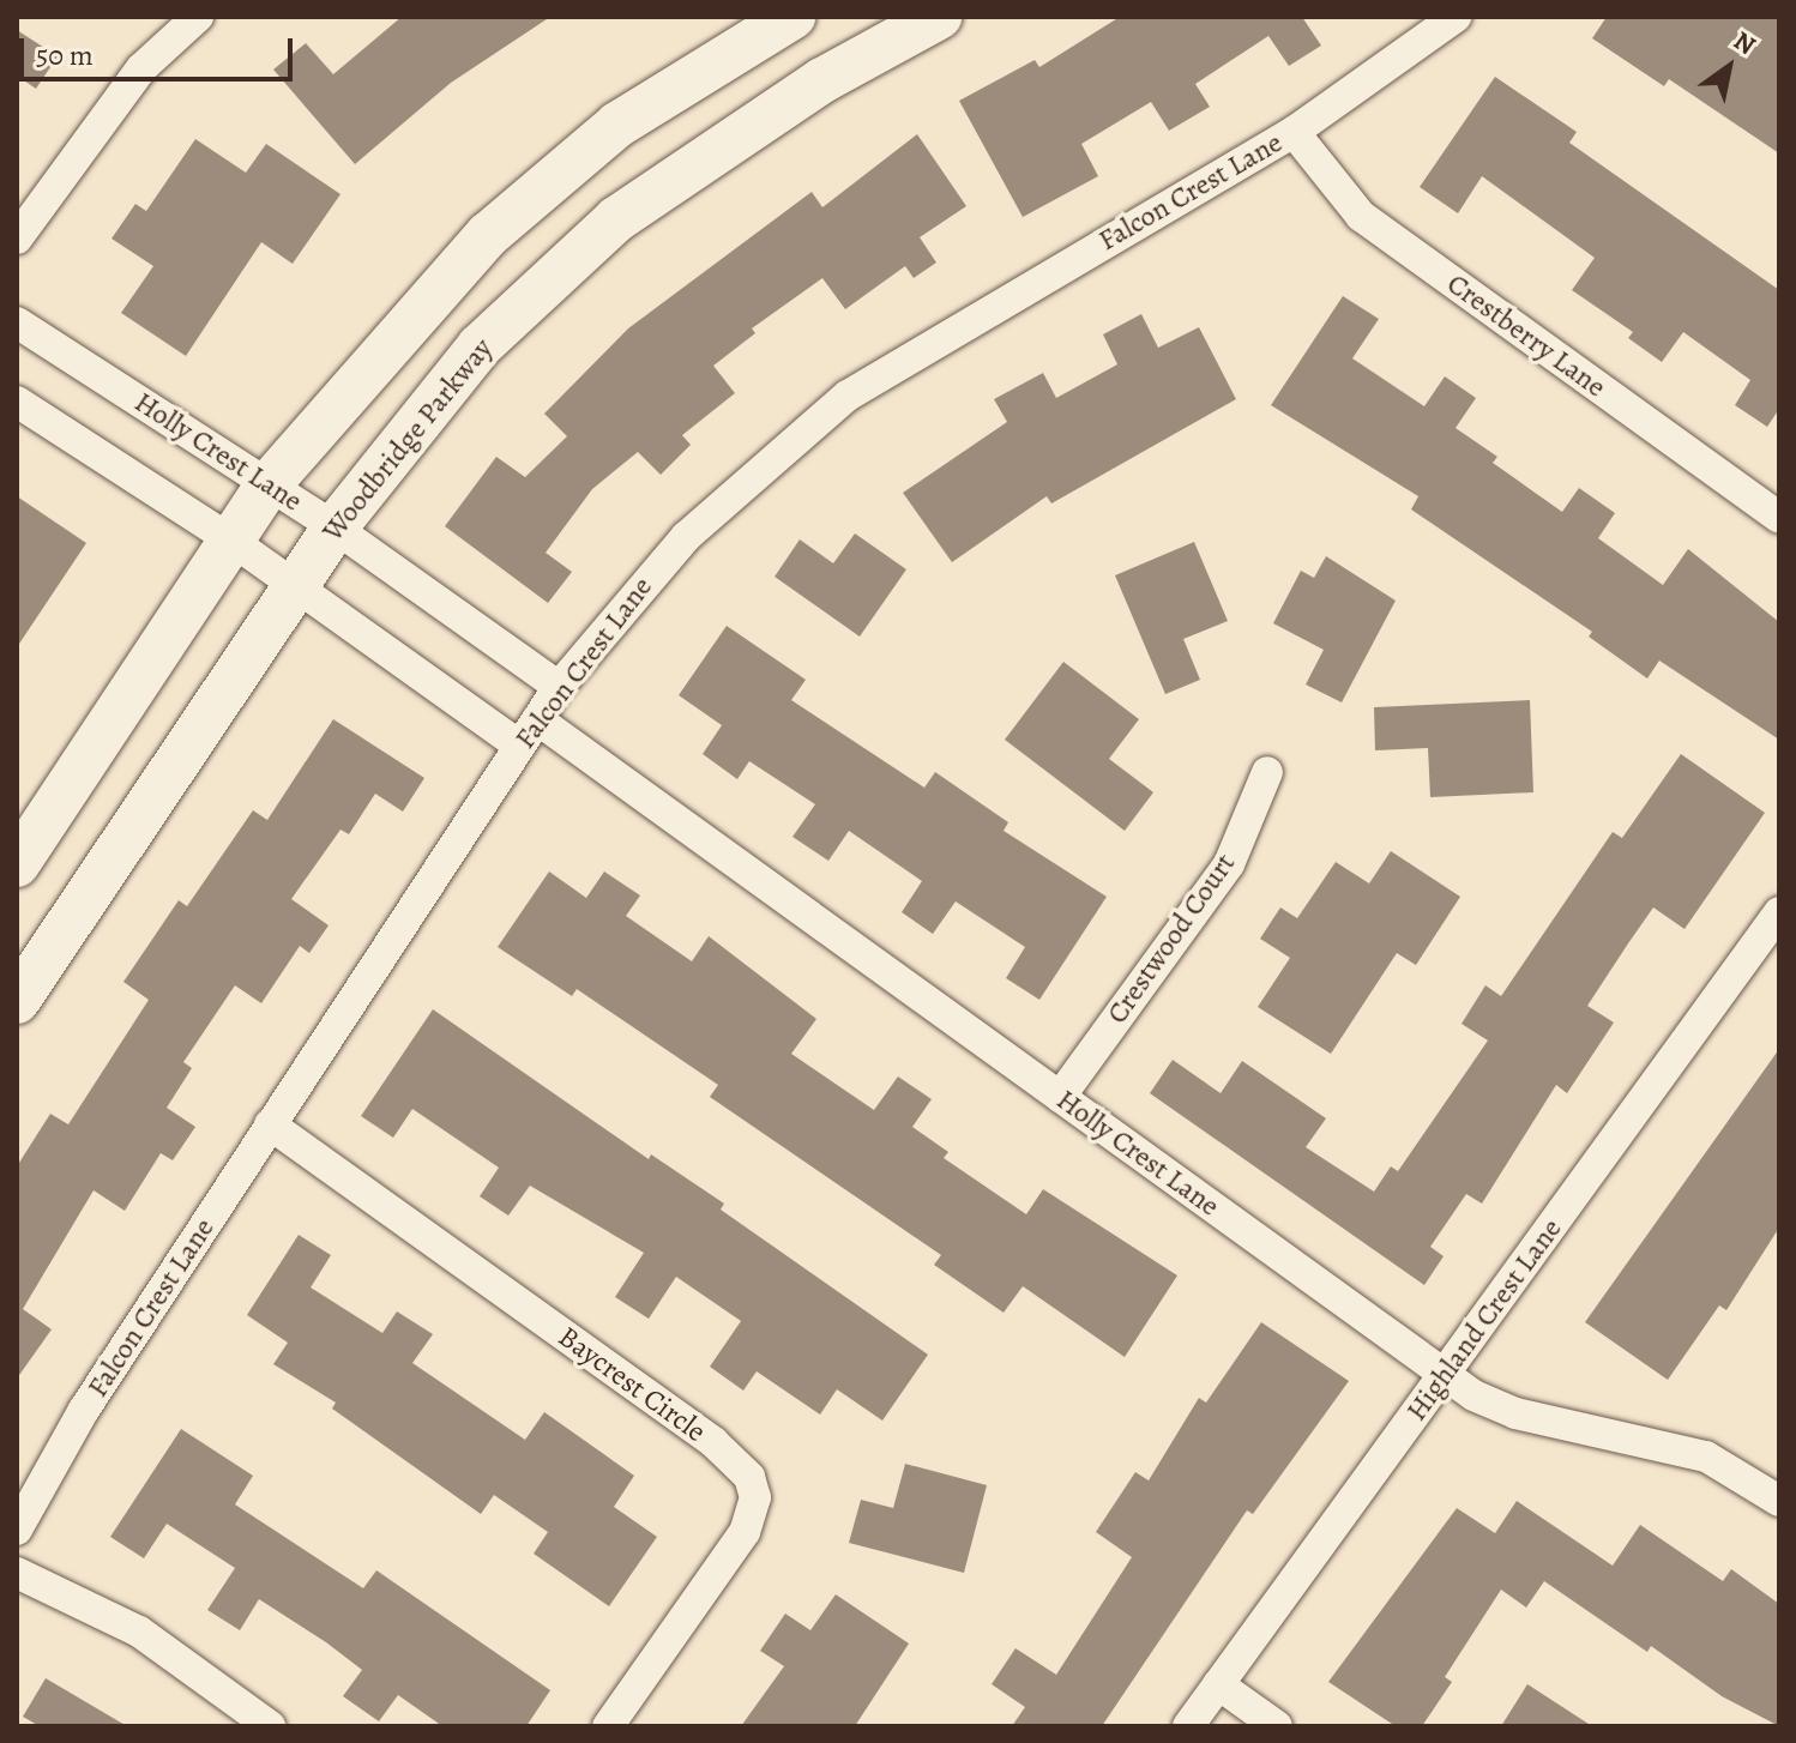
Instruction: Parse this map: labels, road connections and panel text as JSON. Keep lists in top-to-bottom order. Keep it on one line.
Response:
{"streets":{"main road":["Woodbridge Parkway"],"street":["Falcon Crest Lane","Crestberry Lane","Holly Crest Lane","Crestwood Court","Highland Crest Lane","Baycrest Circle"]},"crossings":[["Falcon Crest Lane","Crestberry Lane"],["Falcon Crest Lane","Holly Crest Lane"],["Falcon Crest Lane","Baycrest Circle"],["Woodbridge Parkway","Holly Crest Lane"],["Holly Crest Lane","Crestwood Court"],["Holly Crest Lane","Highland Crest Lane"]],"scale_bar":"50 m","north":"top right"}
